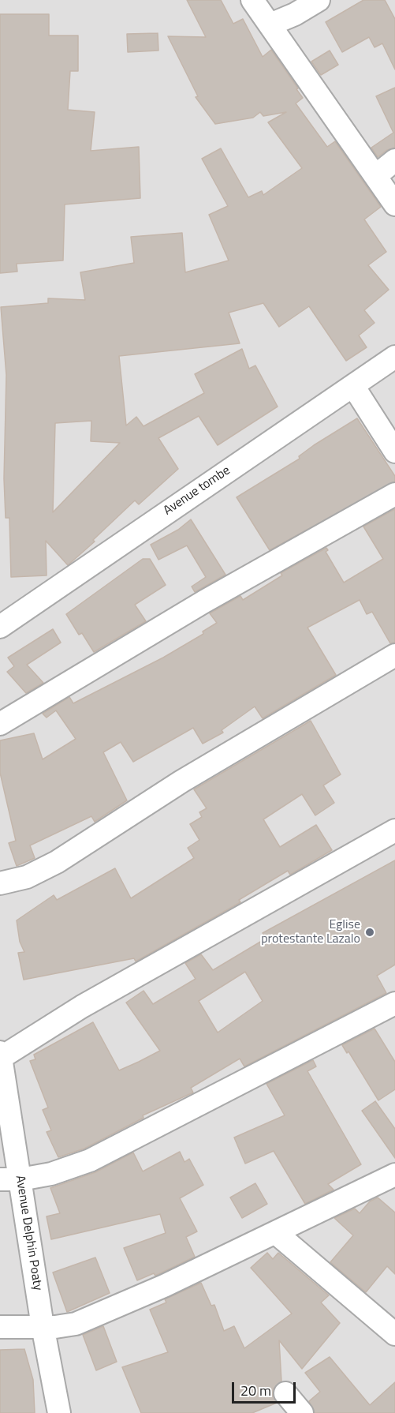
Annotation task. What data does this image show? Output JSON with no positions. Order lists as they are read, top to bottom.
{
  "streets": {
    "street": ["Avenue tombe", "Avenue Delphin Poaty"]
  },
  "places": ["Eglise protestante Lazalo"],
  "scale_bar": "20 m"
}
